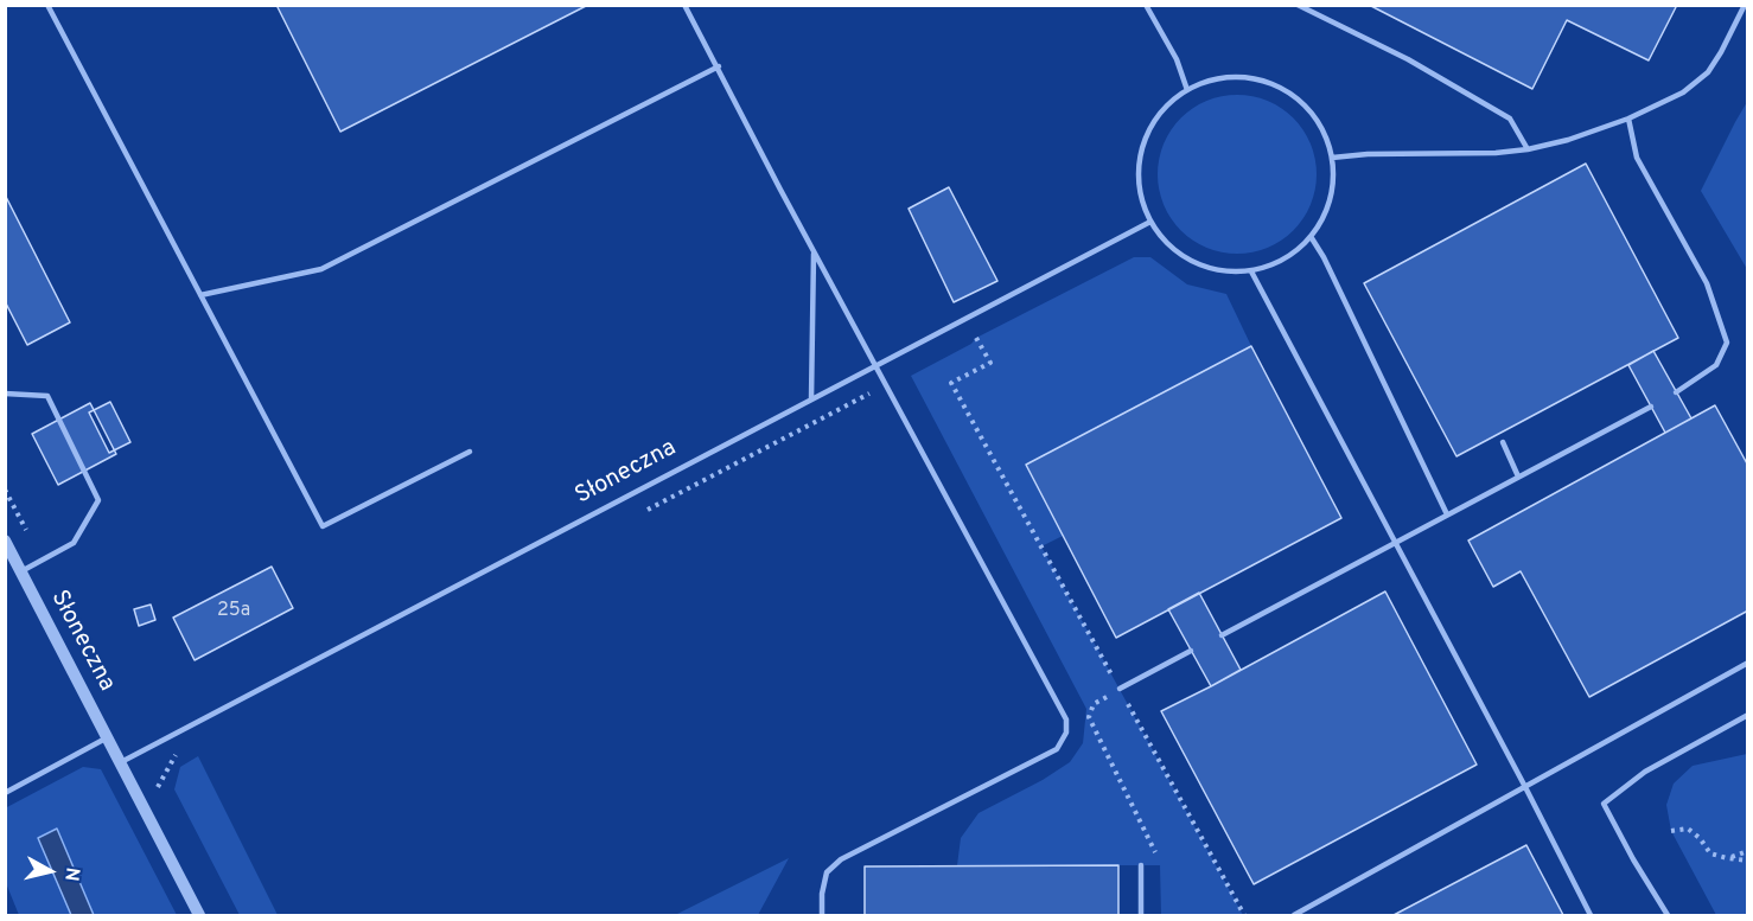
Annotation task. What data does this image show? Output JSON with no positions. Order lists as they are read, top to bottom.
{
  "streets": {
    "street": ["Słoneczna"]
  },
  "house_numbers": ["25a"],
  "north": "right"
}
